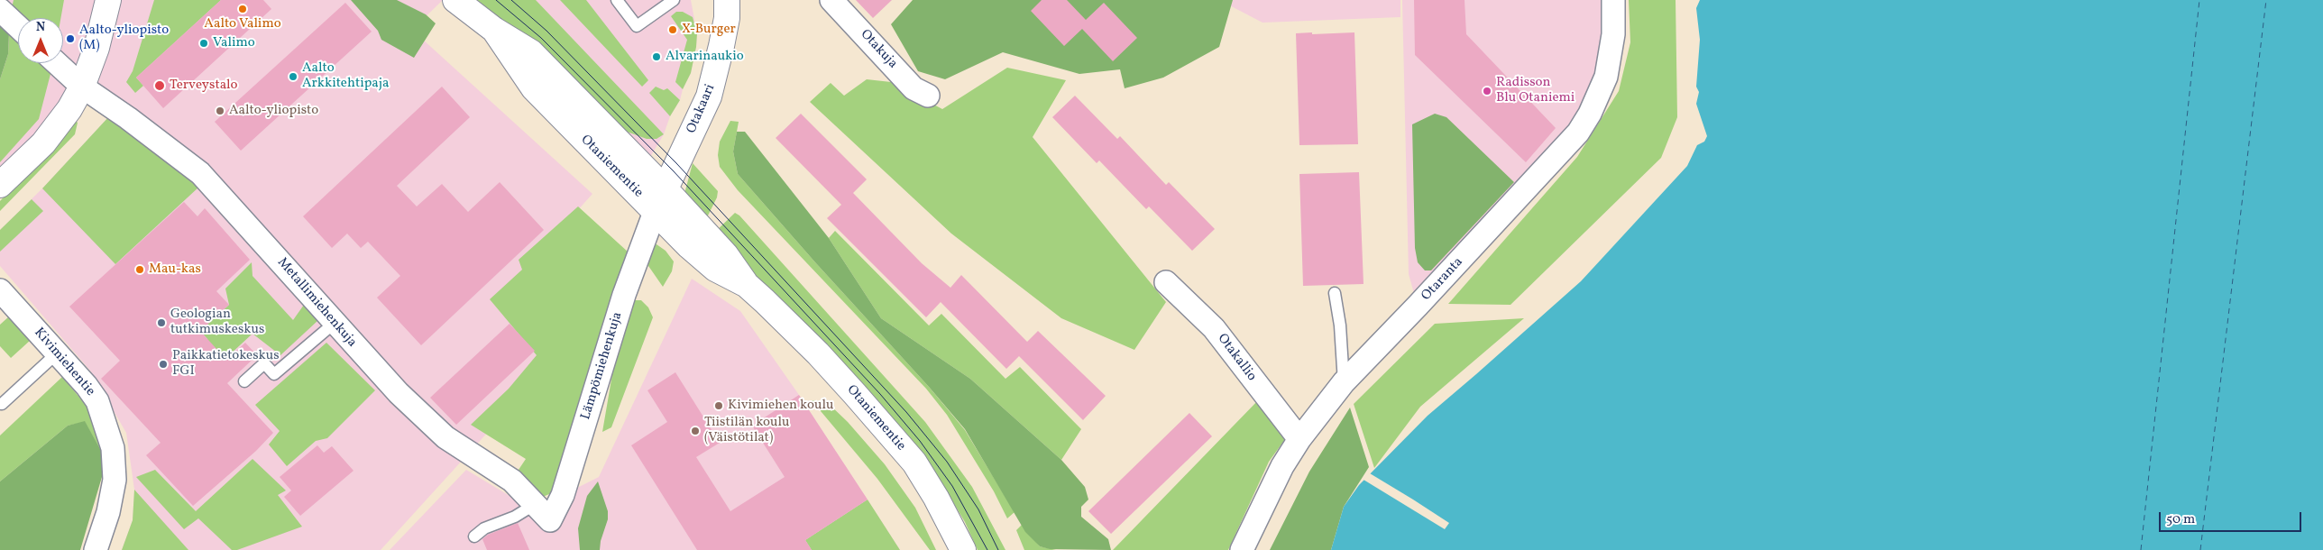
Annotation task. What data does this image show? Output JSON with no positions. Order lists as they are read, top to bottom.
{
  "streets": {
    "street": [
      "Otakuja",
      "Otakaari",
      "Otaniementie",
      "Otaranta",
      "Metallimiehenkuja",
      "Otakallio",
      "Kivimiehentie",
      "Lämpömiehenkuja"
    ]
  },
  "crossings": [
    ["Otakaari", "Otaniementie"],
    ["Otakaari", "Lämpömiehenkuja"],
    ["Otaniementie", "Lämpömiehenkuja"],
    ["Otaranta", "Otakallio"],
    ["Metallimiehenkuja", "Lämpömiehenkuja"]
  ],
  "places": [
    "Aalto Valimo",
    "X-Burger",
    "Aalto-yliopisto (M)",
    "Valimo",
    "Alvarinaukio",
    "Aalto Arkkitehtipaja",
    "Terveystalo",
    "Radisson Blu Otaniemi",
    "Aalto-yliopisto",
    "Mau-kas",
    "Geologian tutkimuskeskus",
    "Paikkatietokeskus FGI",
    "Kivimiehen koulu",
    "Tiistilän koulu (Väistötilat)"
  ],
  "scale_bar": "50 m",
  "north": "top"
}
